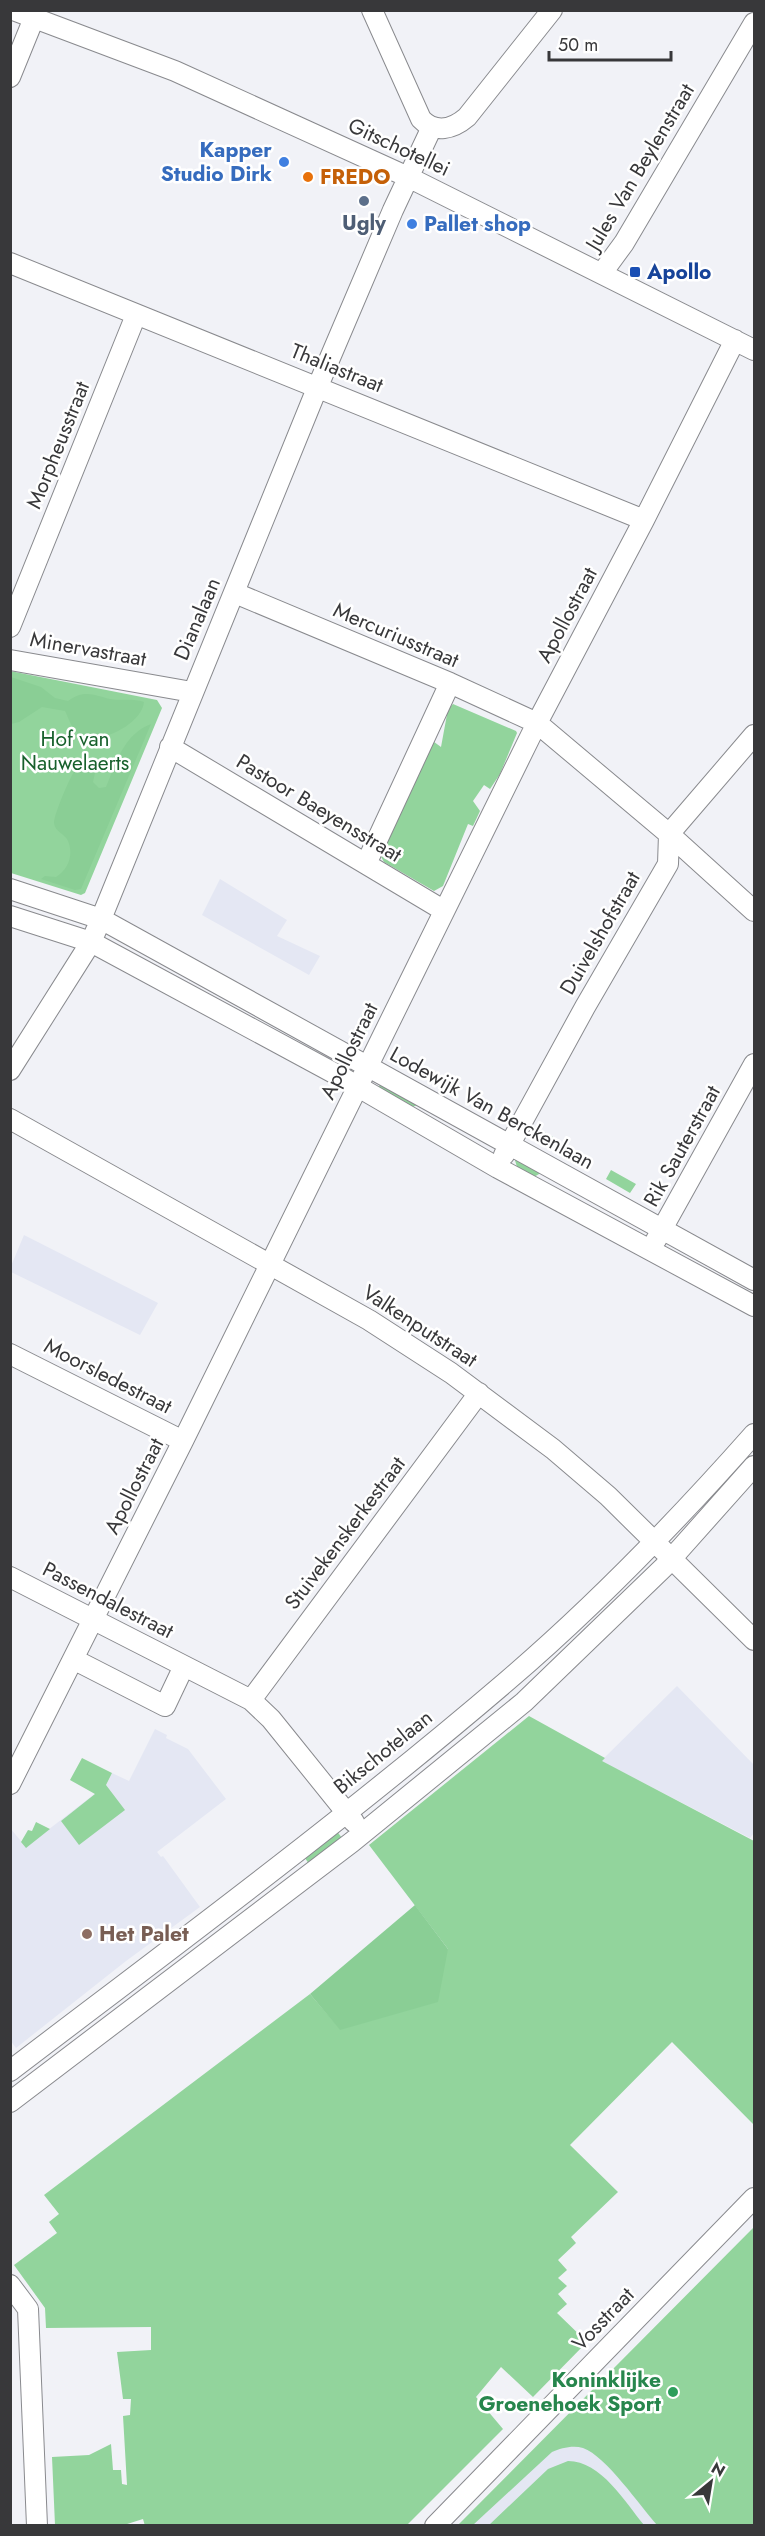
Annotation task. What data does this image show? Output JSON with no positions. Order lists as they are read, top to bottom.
{
  "streets": {
    "street": [
      "Gitschotellei",
      "Jules Van Beylenstraat",
      "Thaliastraat",
      "Morpheusstraat",
      "Apollostraat",
      "Dianalaan",
      "Mercuriusstraat",
      "Minervastraat",
      "Pastoor Baeyensstraat",
      "Duivelshofstraat",
      "Lodewijk Van Berckenlaan",
      "Rik Sauterstraat",
      "Valkenputstraat",
      "Moorsledestraat",
      "Stuivekenskerkestraat",
      "Passendalestraat",
      "Bikschotelaan",
      "Vosstraat"
    ]
  },
  "crossings": [
    ["Gitschotellei", "Jules Van Beylenstraat"],
    ["Gitschotellei", "Apollostraat"],
    ["Gitschotellei", "Dianalaan"],
    ["Thaliastraat", "Morpheusstraat"],
    ["Thaliastraat", "Apollostraat"],
    ["Thaliastraat", "Dianalaan"],
    ["Apollostraat", "Mercuriusstraat"],
    ["Apollostraat", "Pastoor Baeyensstraat"],
    ["Apollostraat", "Lodewijk Van Berckenlaan"],
    ["Apollostraat", "Valkenputstraat"],
    ["Apollostraat", "Moorsledestraat"],
    ["Apollostraat", "Passendalestraat"],
    ["Dianalaan", "Mercuriusstraat"],
    ["Dianalaan", "Minervastraat"],
    ["Dianalaan", "Pastoor Baeyensstraat"],
    ["Dianalaan", "Lodewijk Van Berckenlaan"],
    ["Mercuriusstraat", "Duivelshofstraat"],
    ["Duivelshofstraat", "Lodewijk Van Berckenlaan"],
    ["Lodewijk Van Berckenlaan", "Rik Sauterstraat"],
    ["Valkenputstraat", "Stuivekenskerkestraat"],
    ["Valkenputstraat", "Bikschotelaan"],
    ["Stuivekenskerkestraat", "Passendalestraat"],
    ["Passendalestraat", "Bikschotelaan"]
  ],
  "parks": ["Hof van Nauwelaerts"],
  "places": {
    "other": [
      "Kapper Studio Dirk",
      "FREDO",
      "Ugly",
      "Pallet shop",
      "Het Palet",
      "Koninklijke Groenehoek Sport"
    ],
    "transit": ["Apollo"]
  },
  "scale_bar": "50 m",
  "north": "top right"
}
